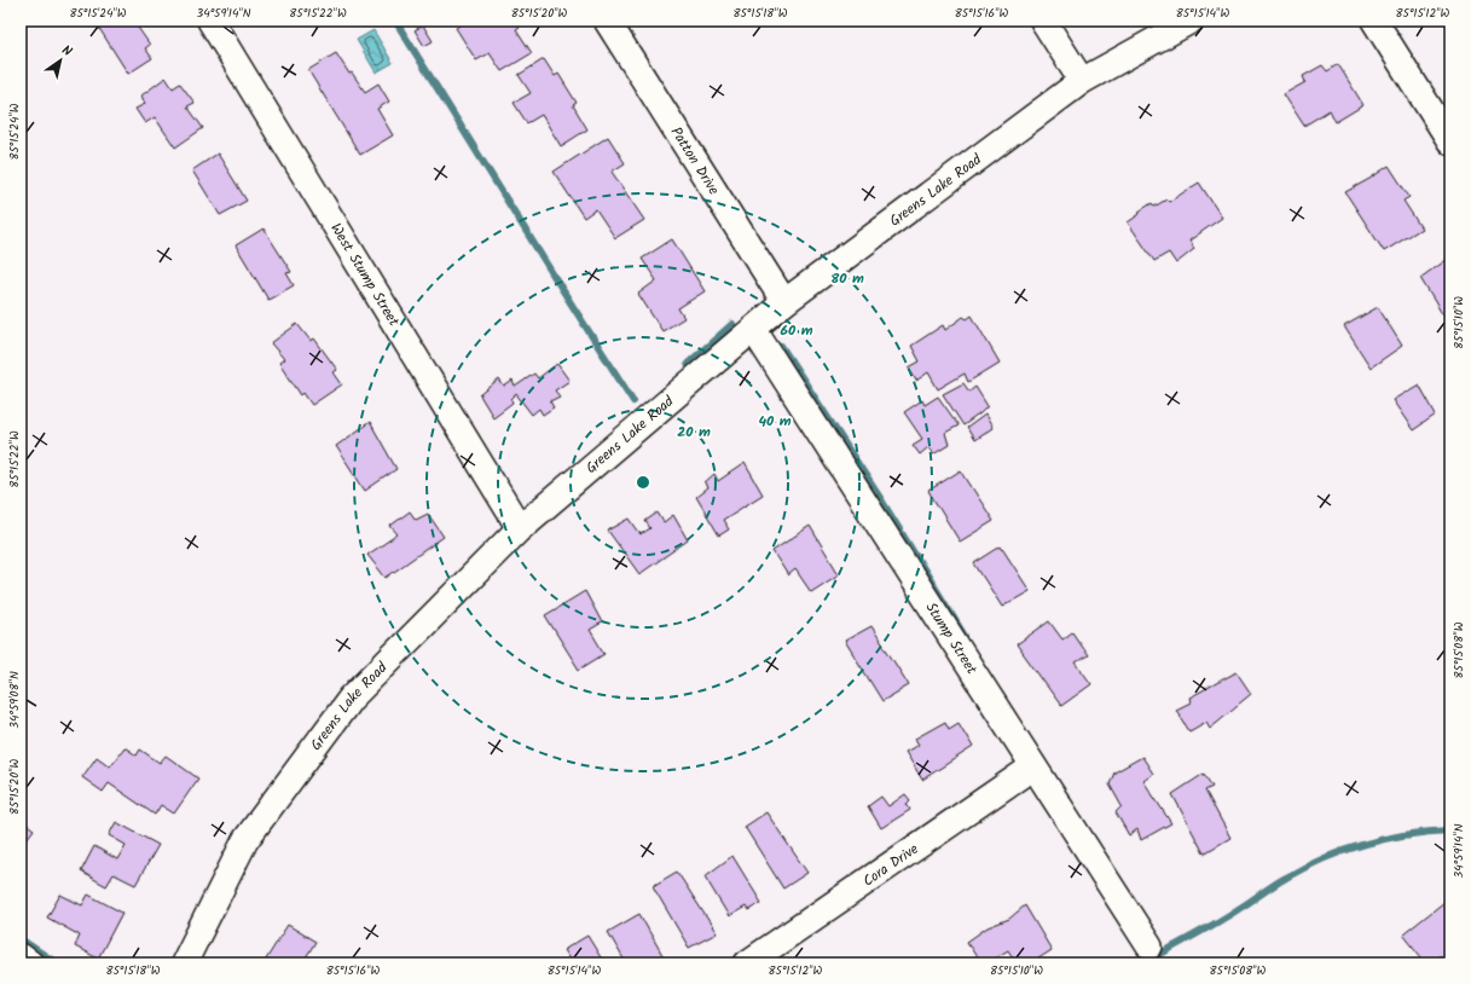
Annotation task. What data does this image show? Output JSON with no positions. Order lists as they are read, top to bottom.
{
  "streets": {
    "street": [
      "Patton Drive",
      "Greens Lake Road",
      "West Stump Street",
      "Stump Street",
      "Cora Drive"
    ]
  },
  "crossings": [
    ["Patton Drive", "Greens Lake Road"],
    ["Greens Lake Road", "West Stump Street"],
    ["Greens Lake Road", "Stump Street"],
    ["Stump Street", "Cora Drive"]
  ],
  "north": "top right",
  "coordinates": [
    "85°15'24\"W",
    "34°59'14\"N",
    "85°15'22\"W",
    "85°15'20\"W",
    "85°15'18\"W",
    "85°15'16\"W",
    "85°15'14\"W",
    "85°15'12\"W",
    "85°15'10\"W",
    "85°15'08\"W",
    "34°59'08\"N"
  ],
  "rings": [
    "80 m",
    "60 m",
    "40 m",
    "20 m"
  ]
}
